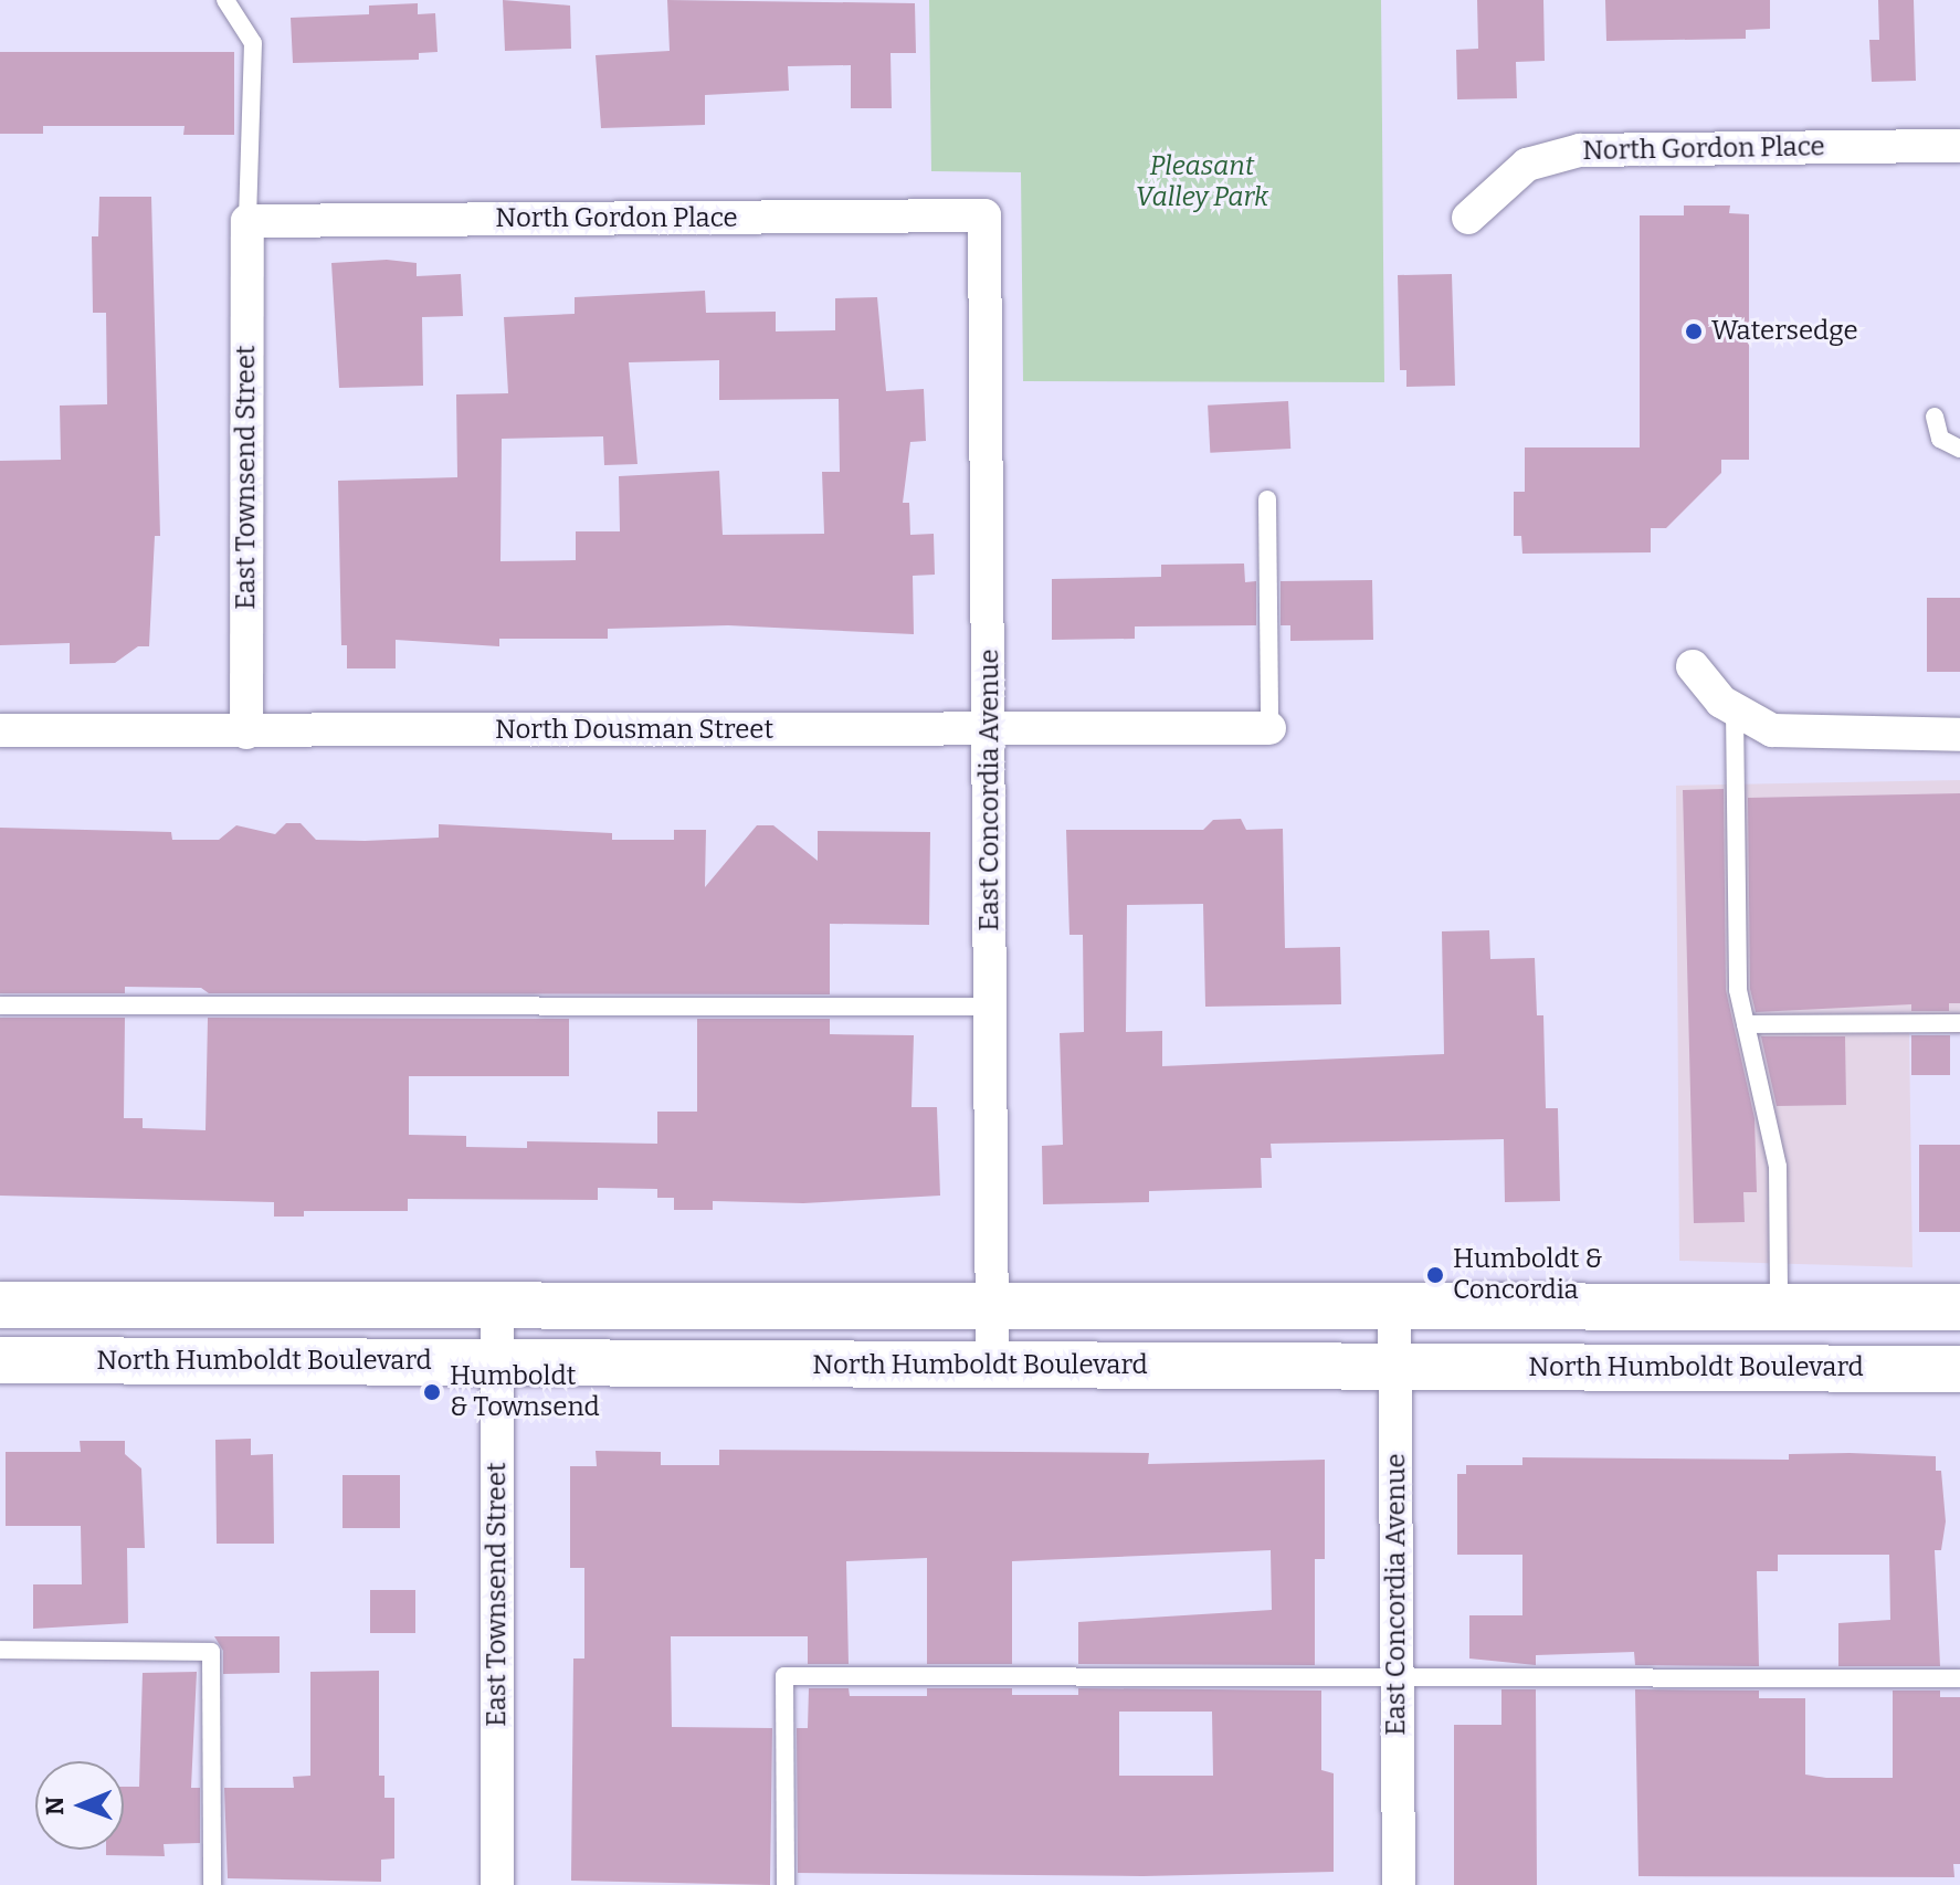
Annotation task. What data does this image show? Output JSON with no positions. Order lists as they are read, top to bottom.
{
  "streets": {
    "main road": ["North Humboldt Boulevard"],
    "street": [
      "North Gordon Place",
      "East Townsend Street",
      "North Dousman Street",
      "East Concordia Avenue"
    ]
  },
  "crossings": [
    ["North Gordon Place", "East Townsend Street"],
    ["North Gordon Place", "East Concordia Avenue"],
    ["East Townsend Street", "North Dousman Street"],
    ["East Townsend Street", "North Humboldt Boulevard"],
    ["North Dousman Street", "East Concordia Avenue"],
    ["East Concordia Avenue", "North Humboldt Boulevard"]
  ],
  "parks": ["Pleasant Valley Park"],
  "places": ["Watersedge", "Humboldt & Concordia", "Humboldt & Townsend"],
  "north": "left"
}
